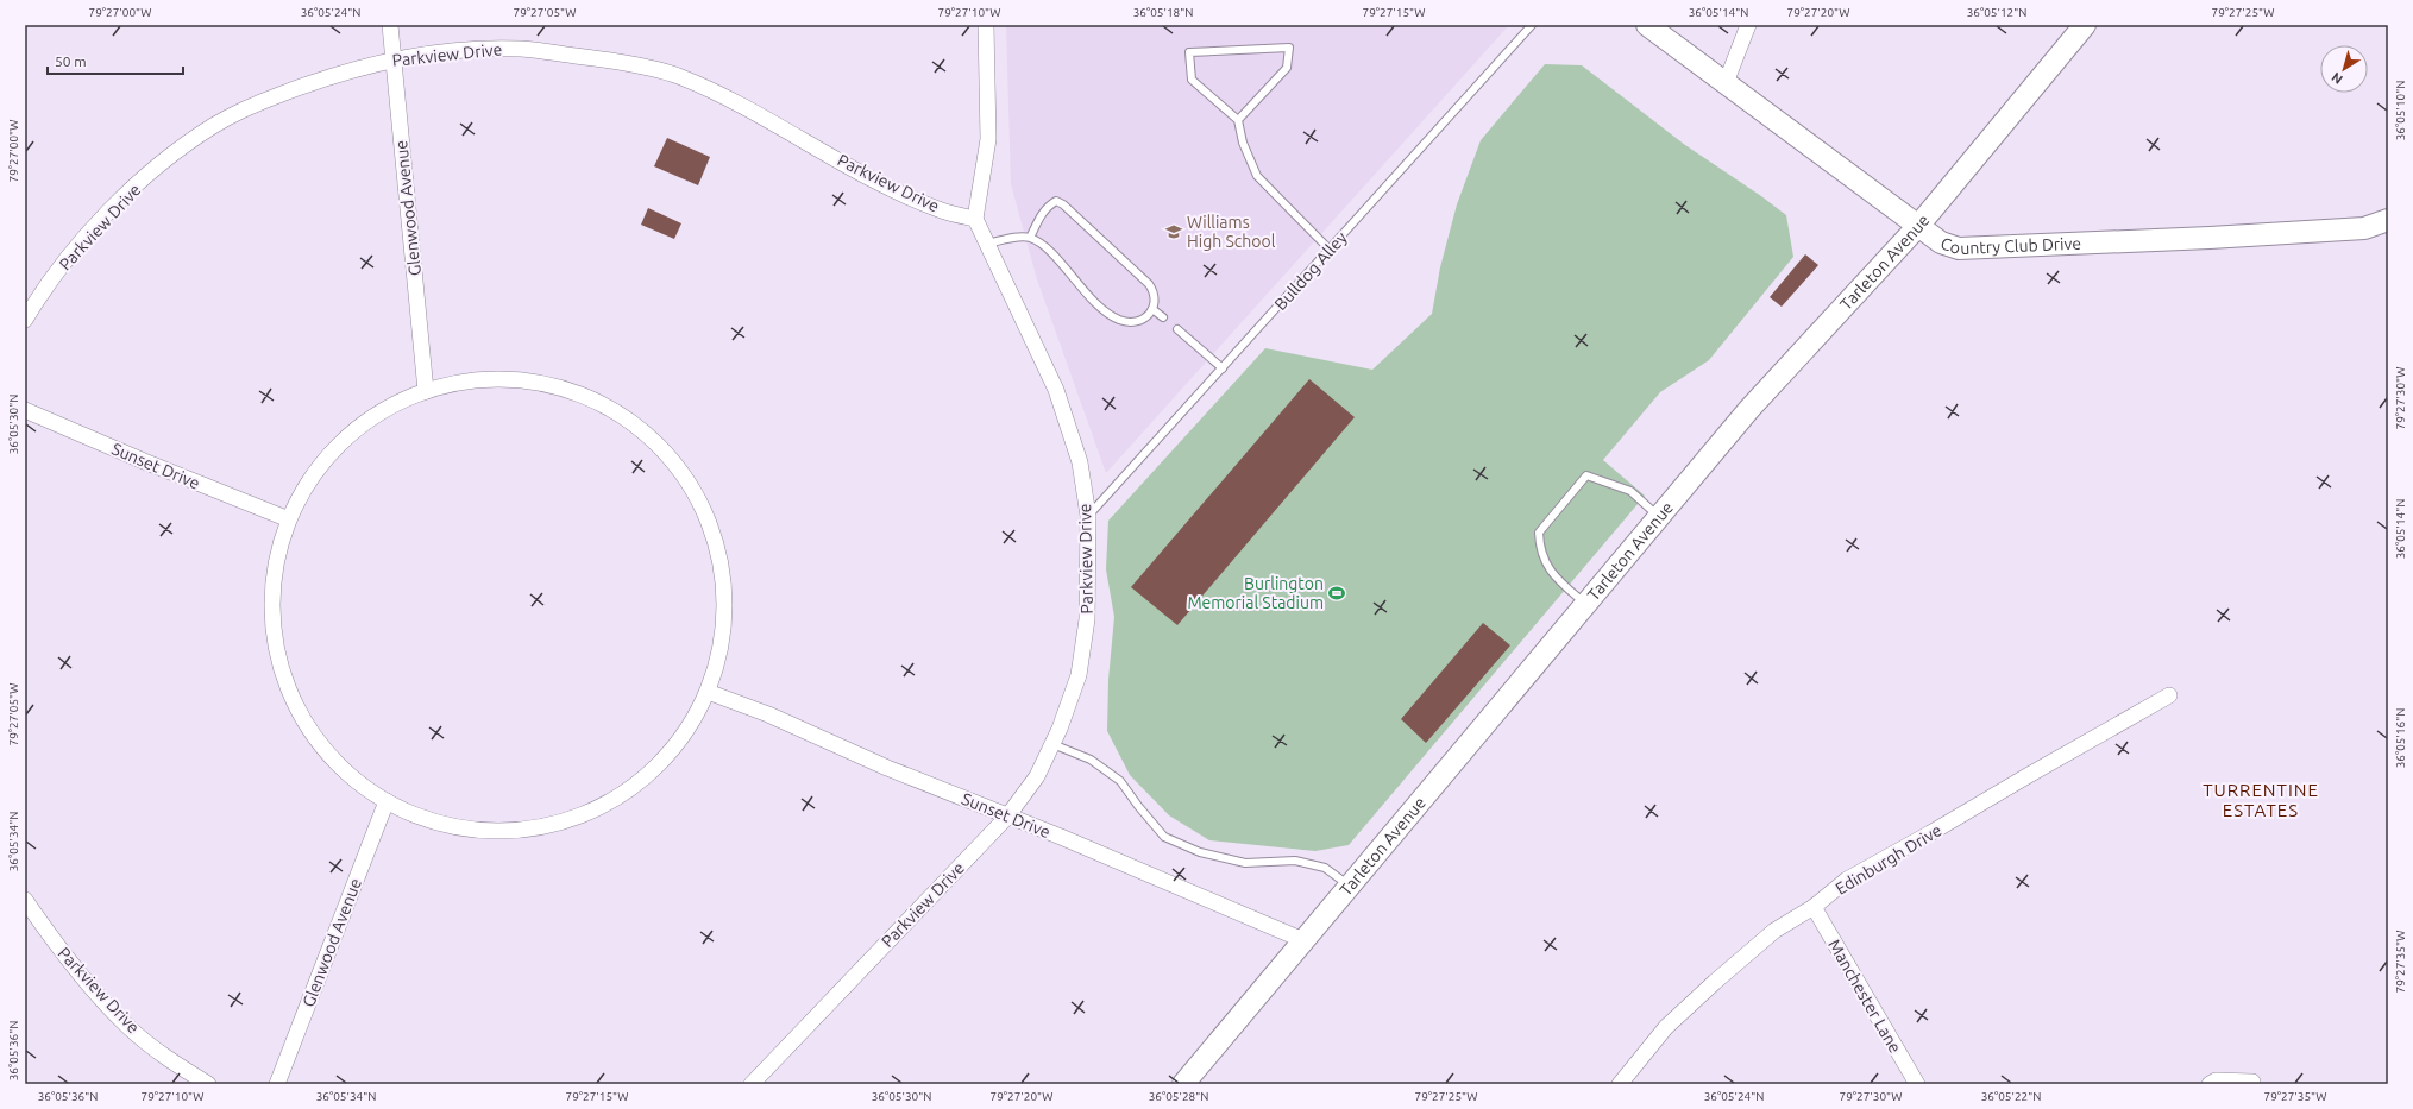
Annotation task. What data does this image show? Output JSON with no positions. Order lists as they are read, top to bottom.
{
  "streets": {
    "street": [
      "Parkview Drive",
      "Glenwood Avenue",
      "Country Club Drive",
      "Tarleton Avenue",
      "Sunset Drive",
      "Edinburgh Drive",
      "Manchester Lane"
    ],
    "lane": ["Bulldog Alley"]
  },
  "crossings": [
    ["Parkview Drive", "Glenwood Avenue"],
    ["Parkview Drive", "Bulldog Alley"],
    ["Parkview Drive", "Sunset Drive"],
    ["Country Club Drive", "Tarleton Avenue"],
    ["Tarleton Avenue", "Sunset Drive"],
    ["Edinburgh Drive", "Manchester Lane"]
  ],
  "districts": ["TURRENTINE ESTATES"],
  "places": {
    "school or university": ["Williams High School"],
    "sports": ["Burlington Memorial Stadium"]
  },
  "scale_bar": "50 m",
  "north": "bottom left",
  "coordinates": [
    "79°27'00\"W",
    "36°05'24\"N",
    "79°27'05\"W",
    "79°27'10\"W",
    "36°05'18\"N",
    "79°27'15\"W",
    "36°05'14\"N",
    "79°27'20\"W",
    "36°05'12\"N",
    "79°27'25\"W",
    "36°05'10\"N",
    "79°27'30\"W",
    "36°05'30\"N",
    "36°05'16\"N",
    "36°05'34\"N",
    "79°27'35\"W",
    "36°05'36\"N",
    "36°05'28\"N",
    "36°05'22\"N"
  ]
}
